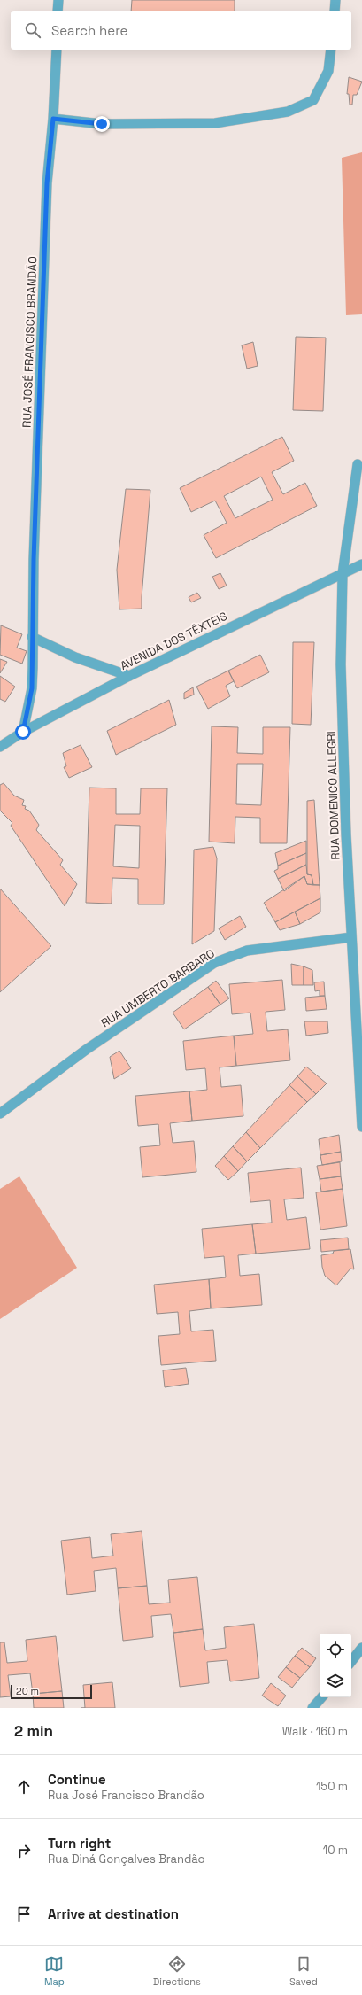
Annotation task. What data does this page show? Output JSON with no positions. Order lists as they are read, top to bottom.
{
  "streets": {
    "street": [
      "RUA JOSÉ FRANCISCO BRANDÃO",
      "AVENIDA DOS TÊXTEIS",
      "RUA DOMENICO ALLEGRI",
      "RUA UMBERTO BARBARO"
    ]
  },
  "crossings": [
    ["RUA JOSÉ FRANCISCO BRANDÃO", "AVENIDA DOS TÊXTEIS"],
    ["AVENIDA DOS TÊXTEIS", "RUA DOMENICO ALLEGRI"],
    ["RUA DOMENICO ALLEGRI", "RUA UMBERTO BARBARO"]
  ],
  "scale_bar": "20 m",
  "page": {
    "search": "Search here",
    "scale": "20 m",
    "heading": ["2 min", "Walk · 160 m"],
    "list": [
      ["Continue", "Rua José Francisco Brandão", "150 m"],
      ["Turn right", "Rua Diná Gonçalves Brandão", "10 m"],
      "Arrive at destination"
    ],
    "nav": ["Map", "Directions", "Saved"]
  }
}
